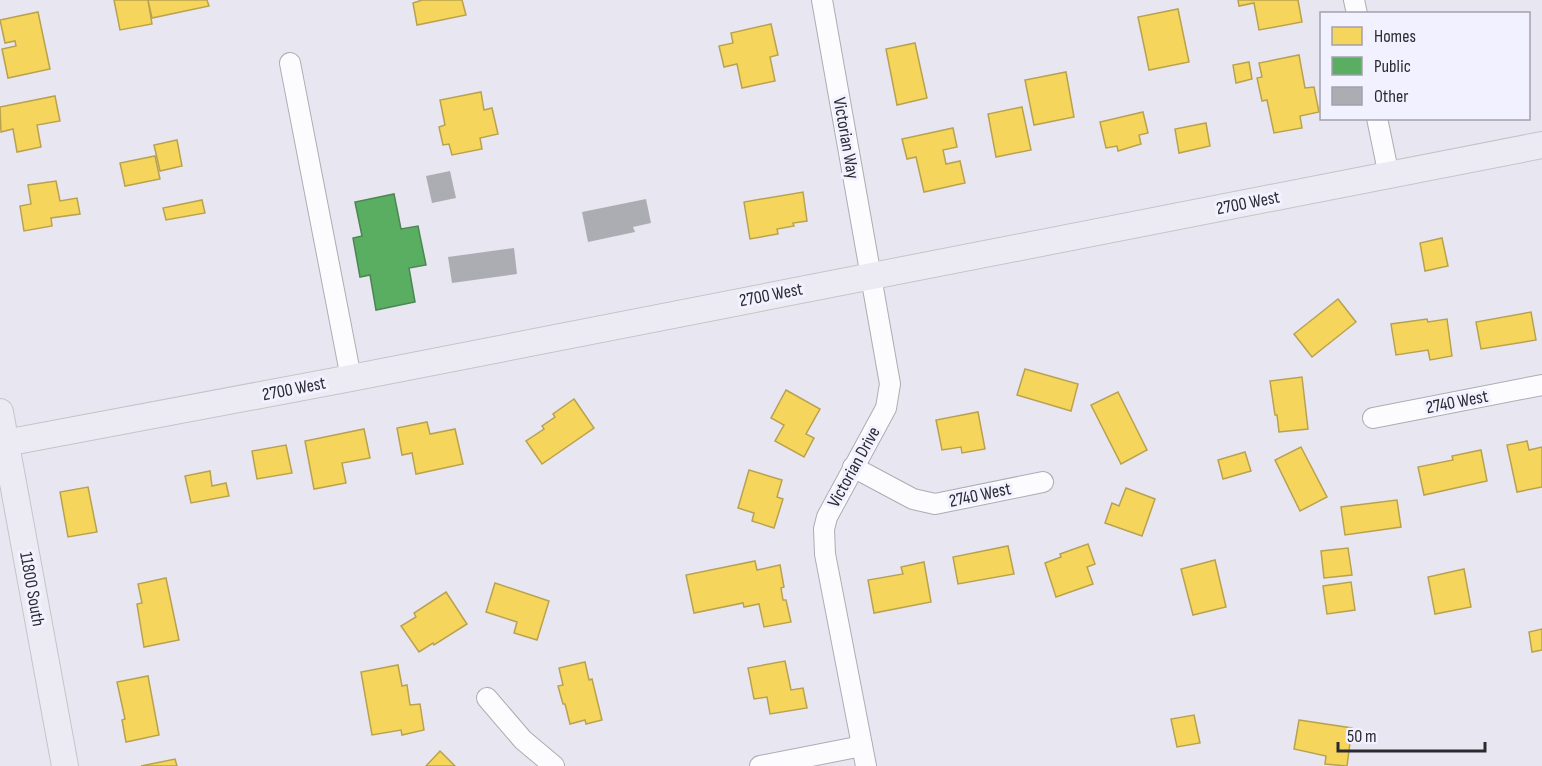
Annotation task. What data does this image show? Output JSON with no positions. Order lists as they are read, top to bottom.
{
  "streets": {
    "main road": ["2700 West", "11800 South"],
    "street": ["Victorian Way", "2740 West", "Victorian Drive"]
  },
  "crossings": [
    ["Victorian Way", "2700 West"],
    ["Victorian Way", "Victorian Drive"],
    ["2700 West", "Victorian Drive"],
    ["2700 West", "11800 South"],
    ["2740 West", "Victorian Drive"]
  ],
  "legend": ["Homes", "Public", "Other"],
  "scale_bar": "50 m"
}
